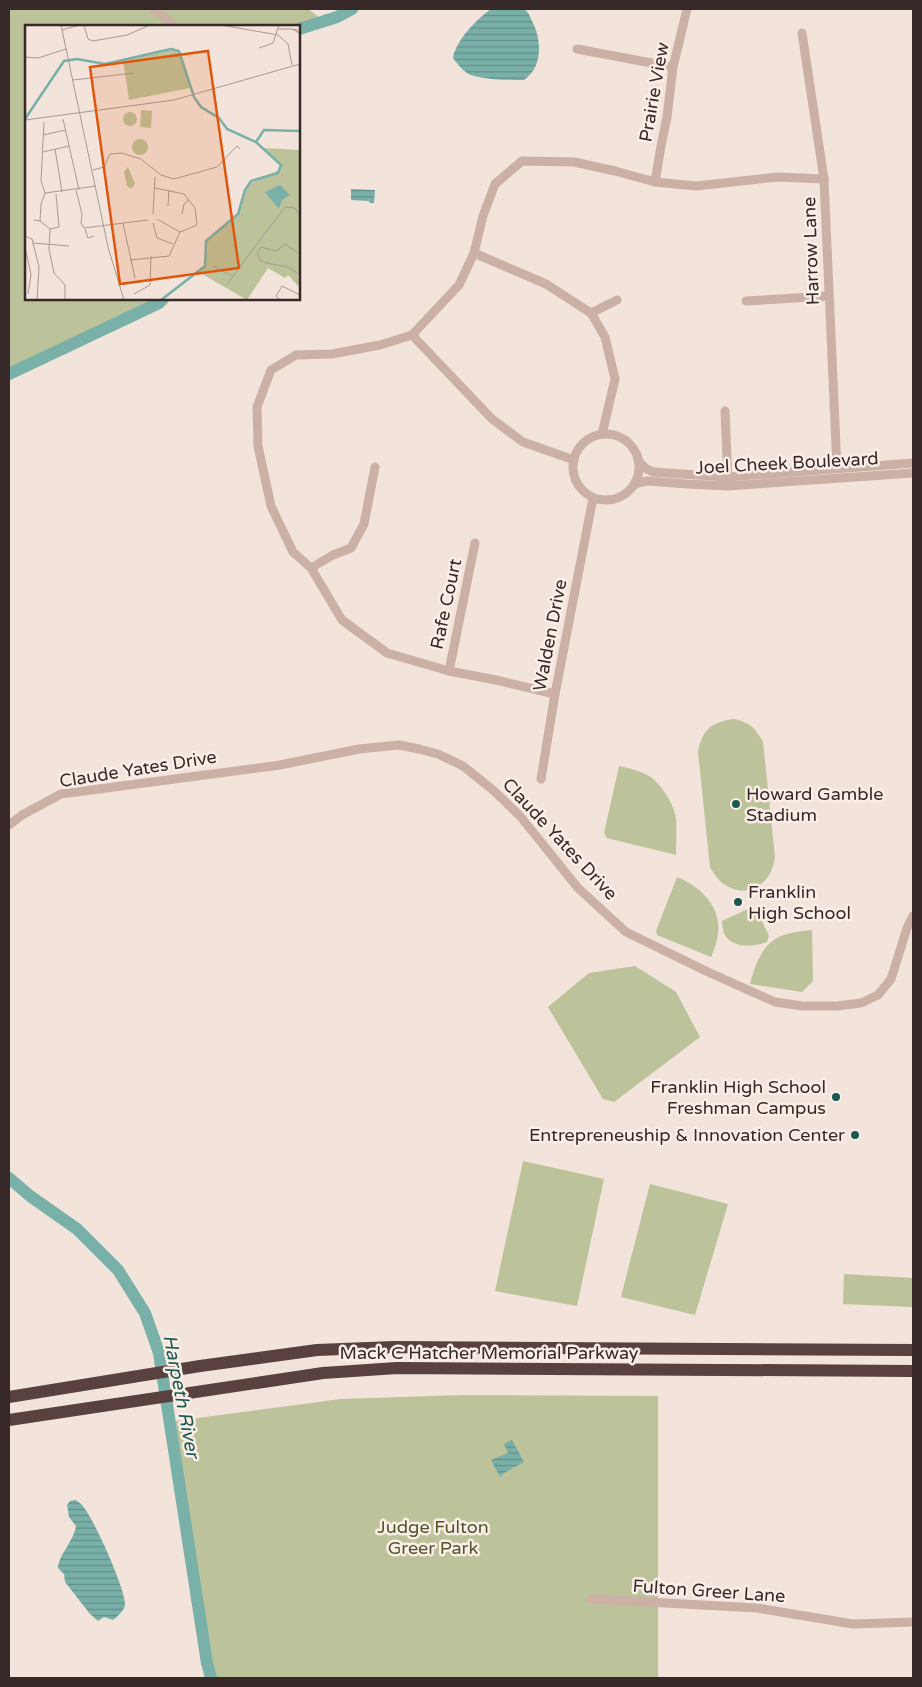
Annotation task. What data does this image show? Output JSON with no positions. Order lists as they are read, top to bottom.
{
  "streets": {
    "highway": ["Mack C Hatcher Memorial Parkway"],
    "street": [
      "Prairie View",
      "Harrow Lane",
      "Joel Cheek Boulevard",
      "Rafe Court",
      "Walden Drive",
      "Claude Yates Drive",
      "Fulton Greer Lane"
    ]
  },
  "crossings": [
    ["Harrow Lane", "Joel Cheek Boulevard"],
    ["Joel Cheek Boulevard", "Walden Drive"]
  ],
  "water": ["Harpeth River"],
  "parks": ["Judge Fulton Greer Park"],
  "places": [
    "Howard Gamble Stadium",
    "Franklin High School",
    "Franklin High School Freshman Campus",
    "Entrepreneuship & Innovation Center"
  ]
}
